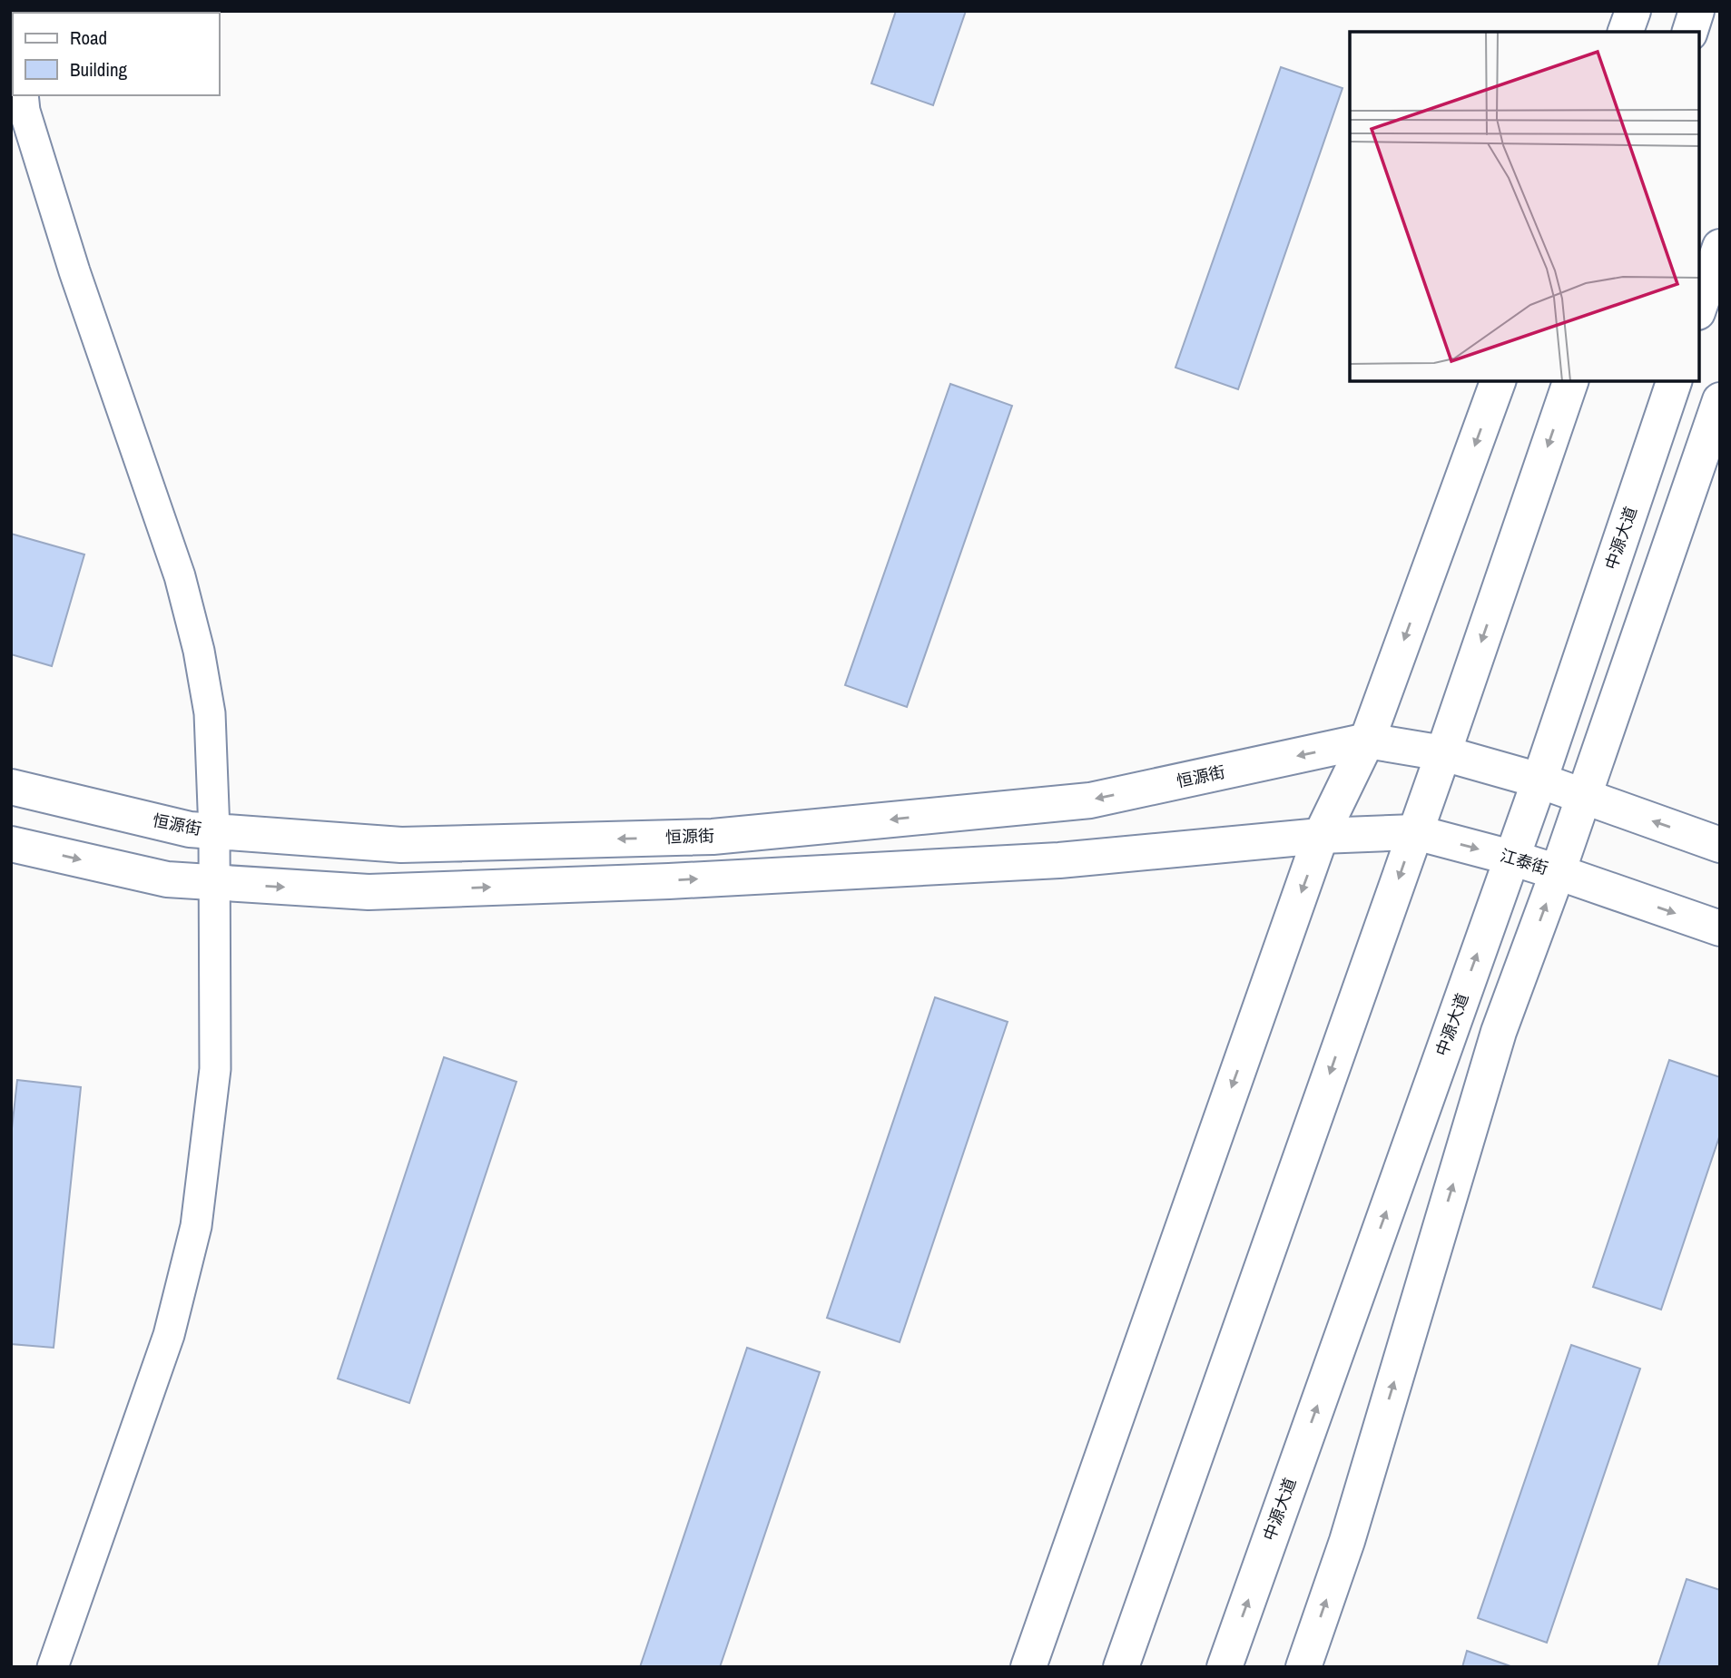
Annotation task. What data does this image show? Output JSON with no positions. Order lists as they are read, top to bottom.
{
  "streets": {
    "main road": ["中源大道", "恒源街", "江泰街"]
  },
  "crossings": [
    ["中源大道", "江泰街"]
  ],
  "legend": ["Road", "Building"]
}
